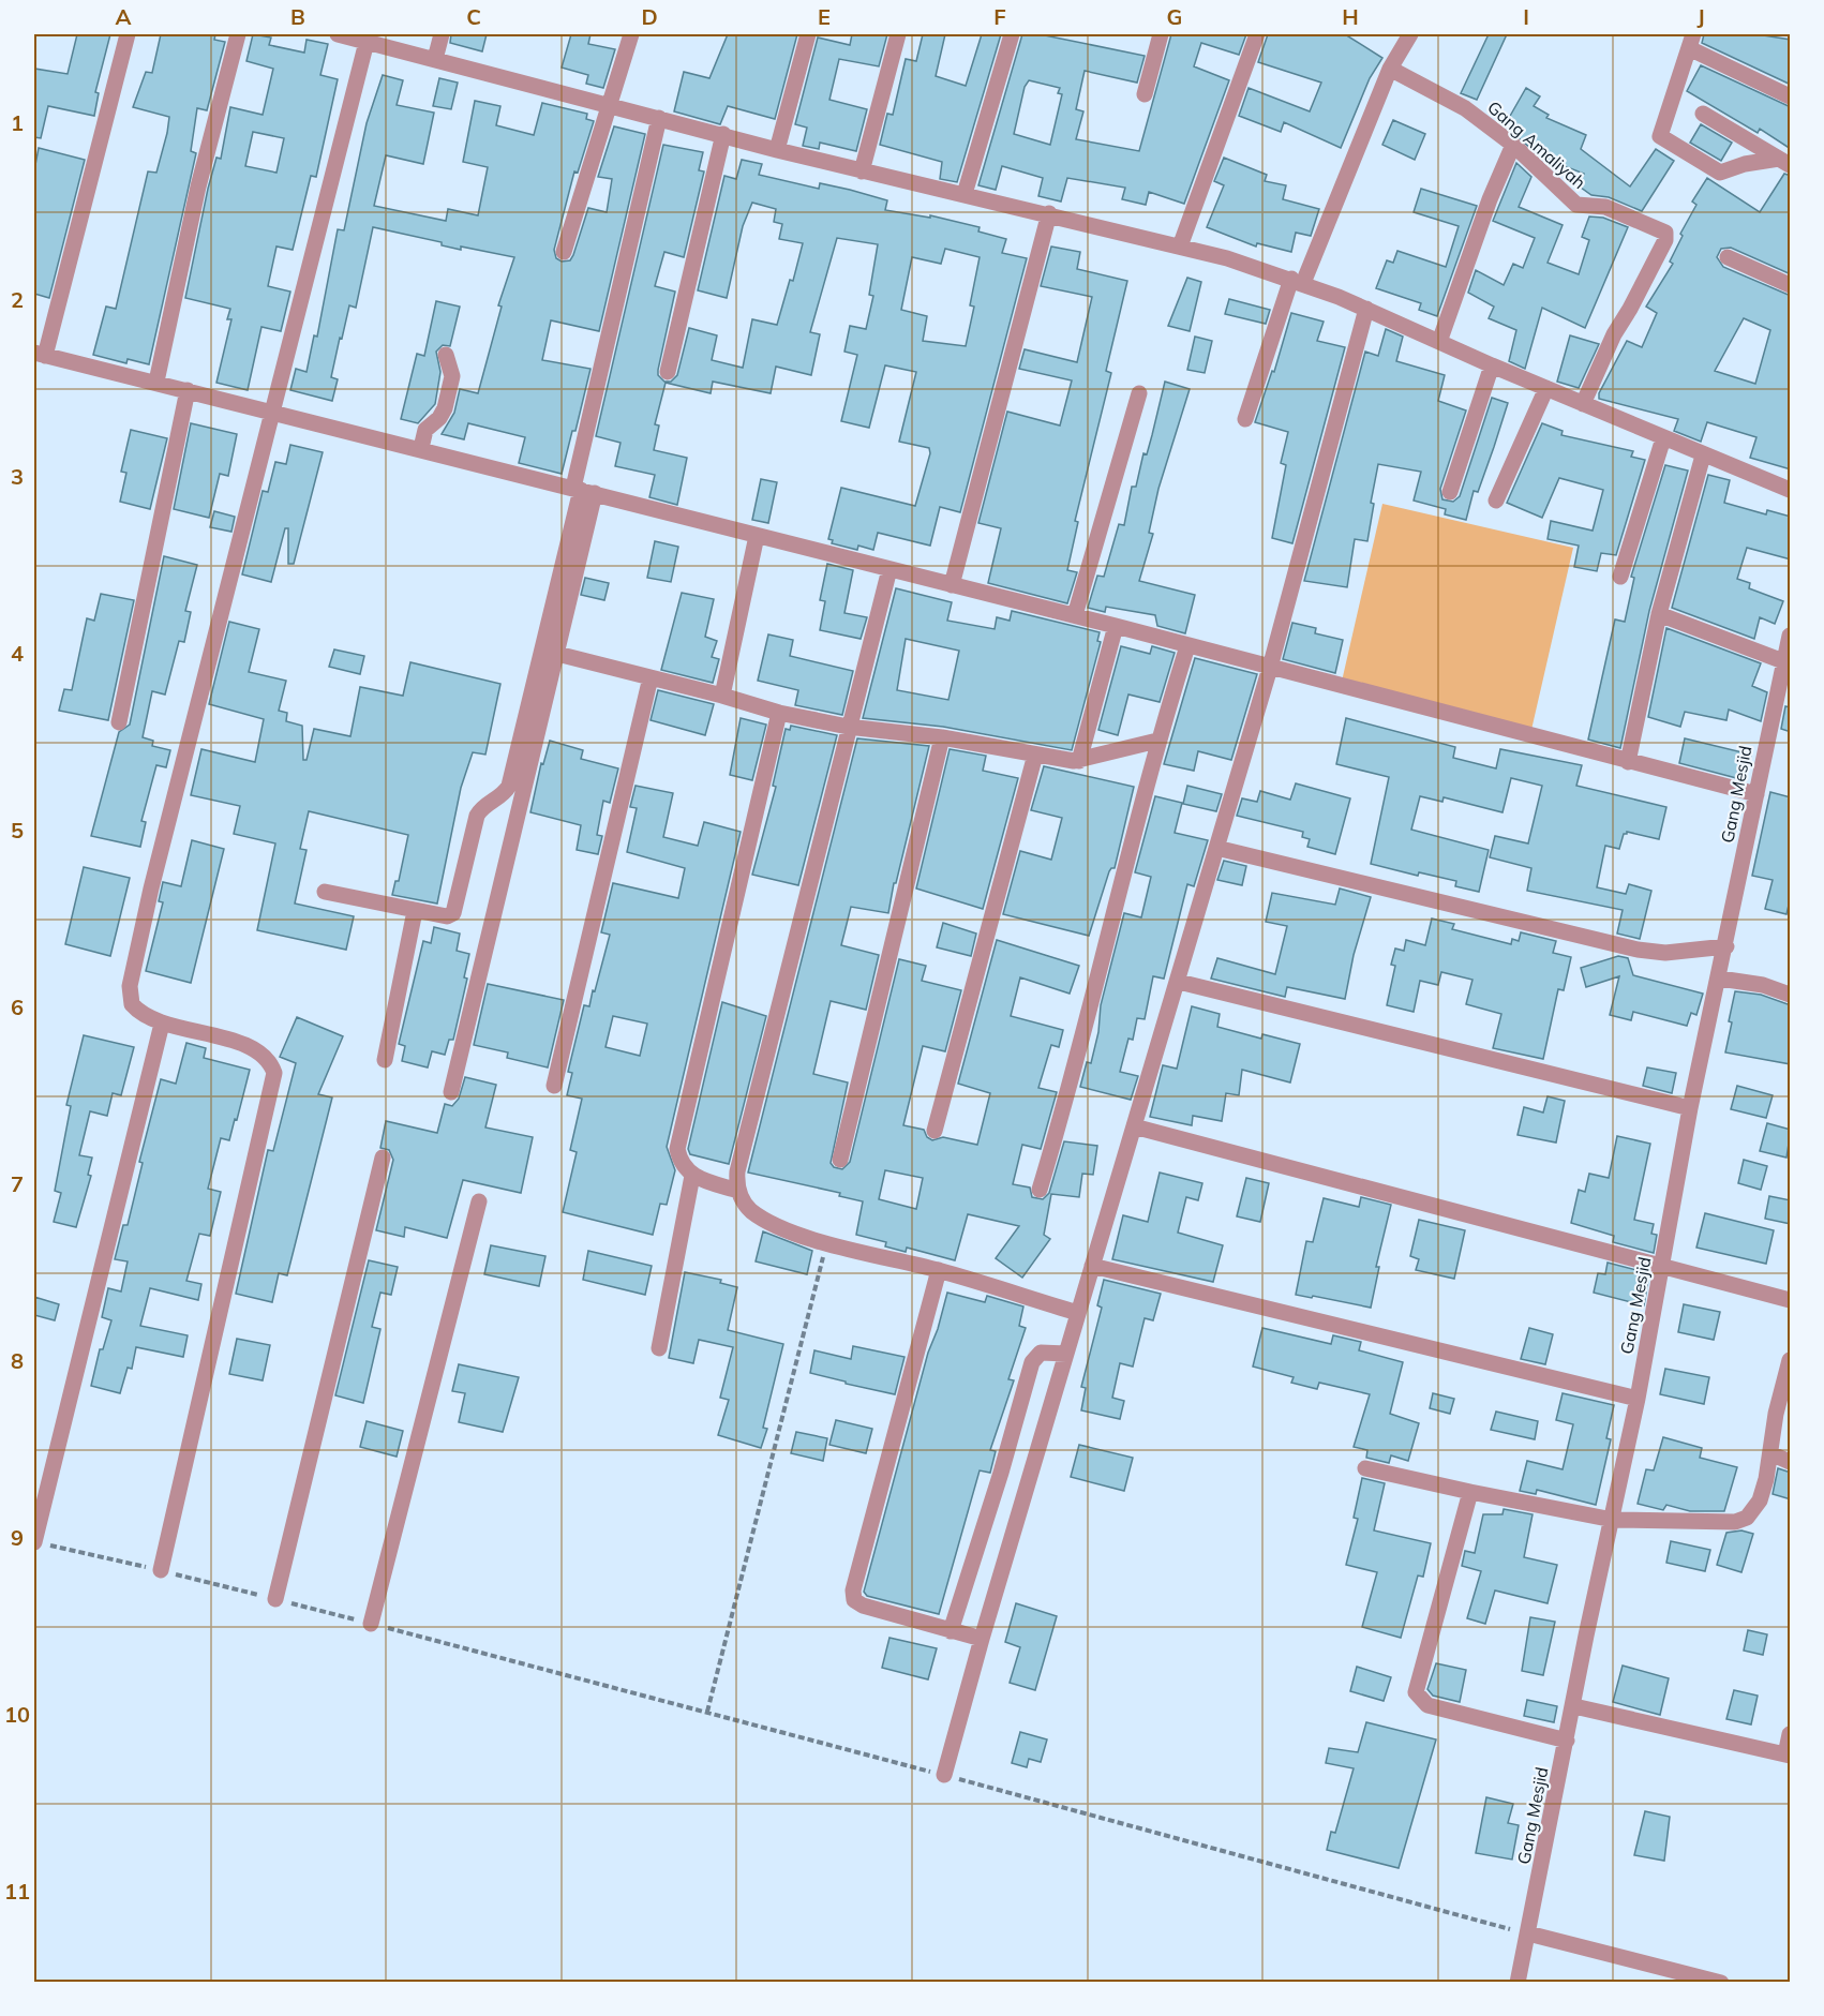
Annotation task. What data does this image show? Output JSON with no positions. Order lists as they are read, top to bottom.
{
  "streets": {
    "street": ["Gang Amaliyah", "Gang Mesjid"]
  },
  "grid": {
    "columns": [
      "A",
      "B",
      "C",
      "D",
      "E",
      "F",
      "G",
      "H",
      "I",
      "J"
    ],
    "rows": [
      "1",
      "2",
      "3",
      "4",
      "5",
      "6",
      "7",
      "8",
      "9",
      "10",
      "11"
    ]
  }
}
